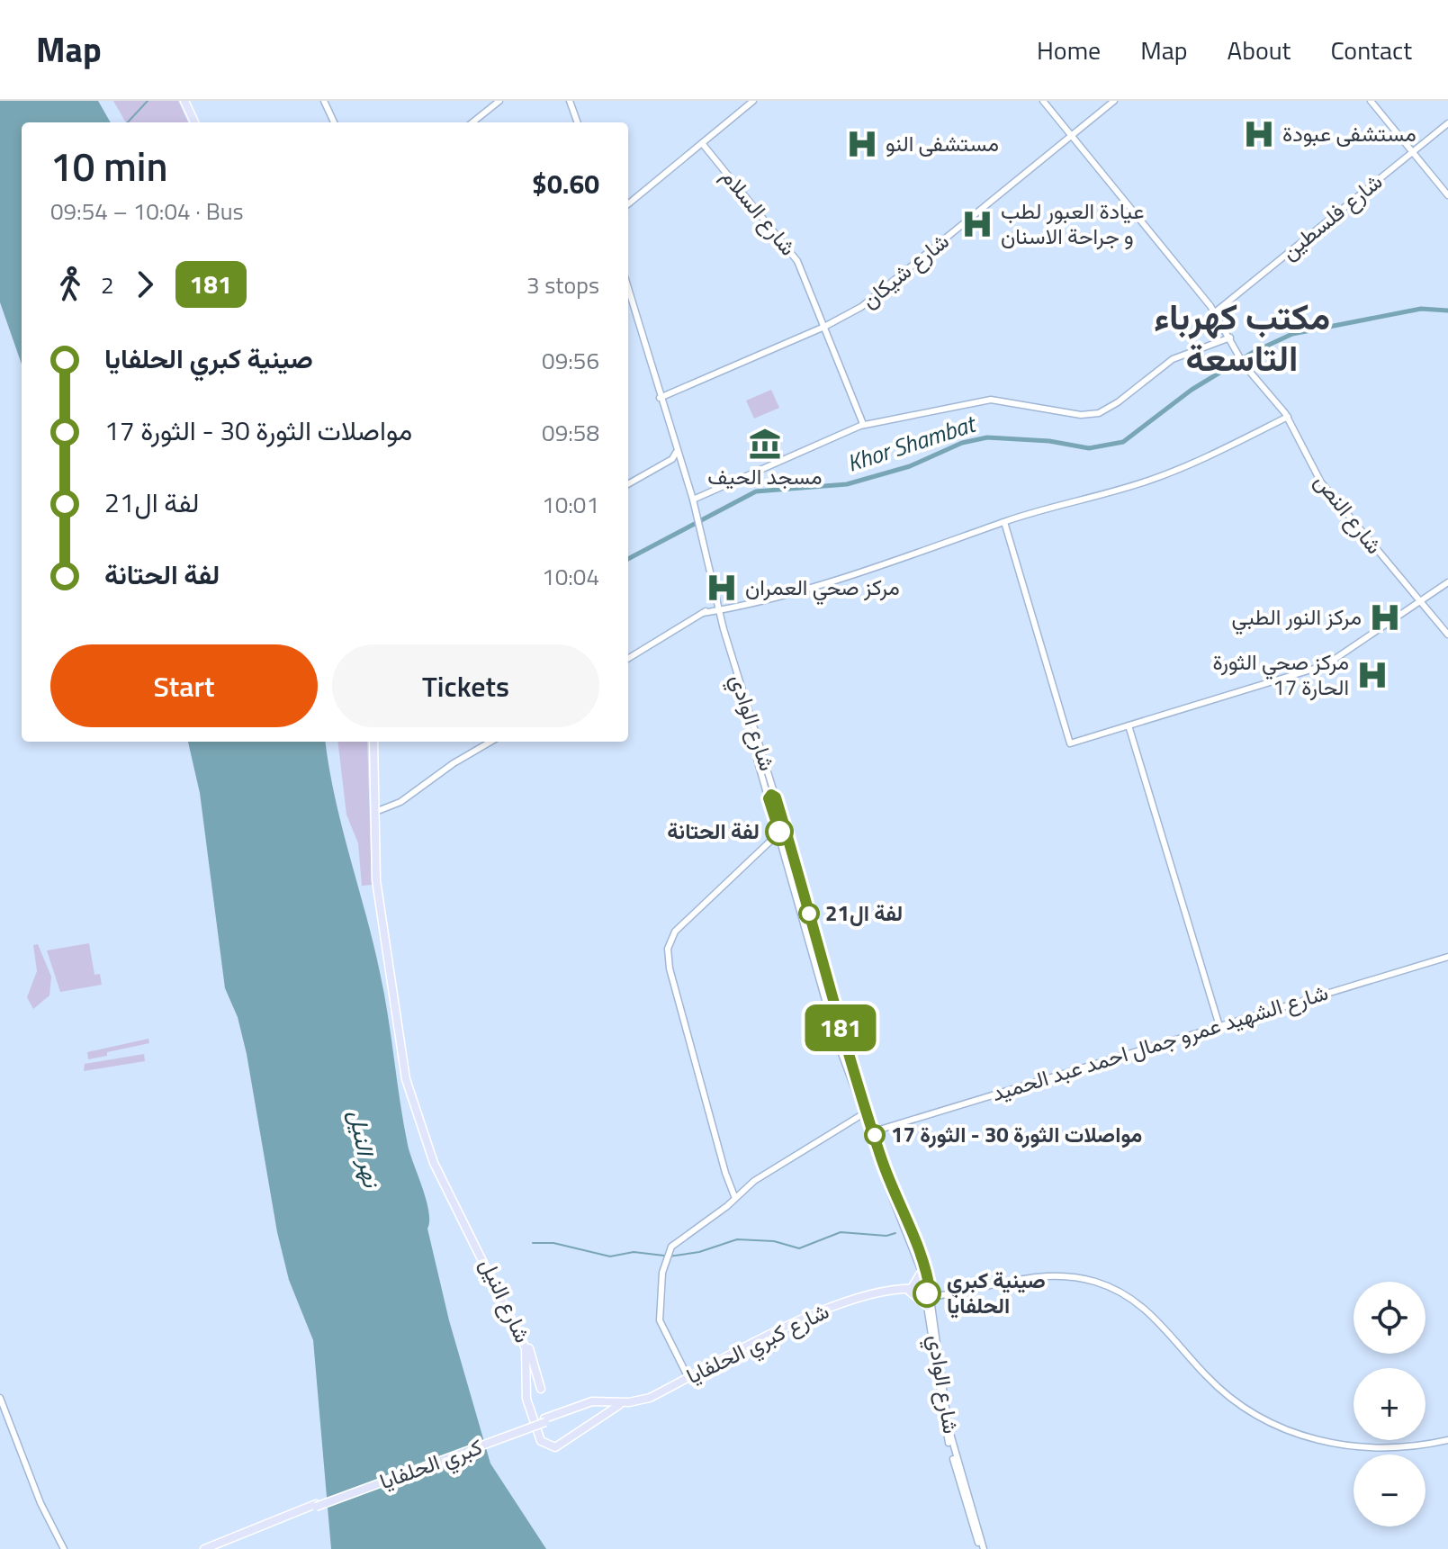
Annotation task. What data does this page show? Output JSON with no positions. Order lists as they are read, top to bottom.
{
  "streets": {
    "main road": ["شارع النيل", "شارع كبري الحلفايا", "كبري الحلفايا"],
    "street": [
      "شارع السلام",
      "شارع فلسطين",
      "شارع شيكان",
      "شارع النص",
      "شارع الوادي",
      "شارع الشهيد عمرو جمال احمد عبد الحميد"
    ]
  },
  "crossings": [
    ["شارع السلام", "شارع شيكان"],
    ["شارع شيكان", "شارع الوادي"],
    ["شارع الوادي", "شارع الشهيد عمرو جمال احمد عبد الحميد"],
    ["شارع الوادي", "شارع كبري الحلفايا"],
    ["شارع كبري الحلفايا", "كبري الحلفايا"]
  ],
  "districts": ["مكتب كهرباء التاسعة"],
  "water": ["Khor Shambat", "نهر النيل"],
  "places": {
    "hospital": [
      "مستشفى عبودة",
      "مستشفى النو",
      "عيادة العبور لطب و جراحة الاسنان",
      "مركز صحي العمران",
      "مركز النور الطبي",
      "مركز صحي الثورة الحارة 17"
    ],
    "museum": ["مسجد الحيف"],
    "other": [
      "لفة الحتانة",
      "لفة ال21",
      "مواصلات الثورة 30 - الثورة 17",
      "صينية كبري الحلفايا"
    ]
  },
  "lines": ["bus line 181"],
  "page": {
    "header": "Map",
    "nav": [
      "Home",
      "Map",
      "About",
      "Contact"
    ],
    "on_map": "181",
    "heading": ["10 min", "09:54 – 10:04 · Bus", "$0.60"],
    "legs": ["2", "181", "3 stops"],
    "list": [
      {
        "name": "صينية كبري الحلفايا",
        "value": "09:56"
      },
      {
        "name": "مواصلات الثورة 30 - الثورة 17",
        "value": "09:58"
      },
      {
        "name": "لفة ال21",
        "value": "10:01"
      },
      {
        "name": "لفة الحتانة",
        "value": "10:04"
      }
    ],
    "buttons": ["Start", "Tickets"],
    "map_buttons": ["+", "−"]
  }
}
